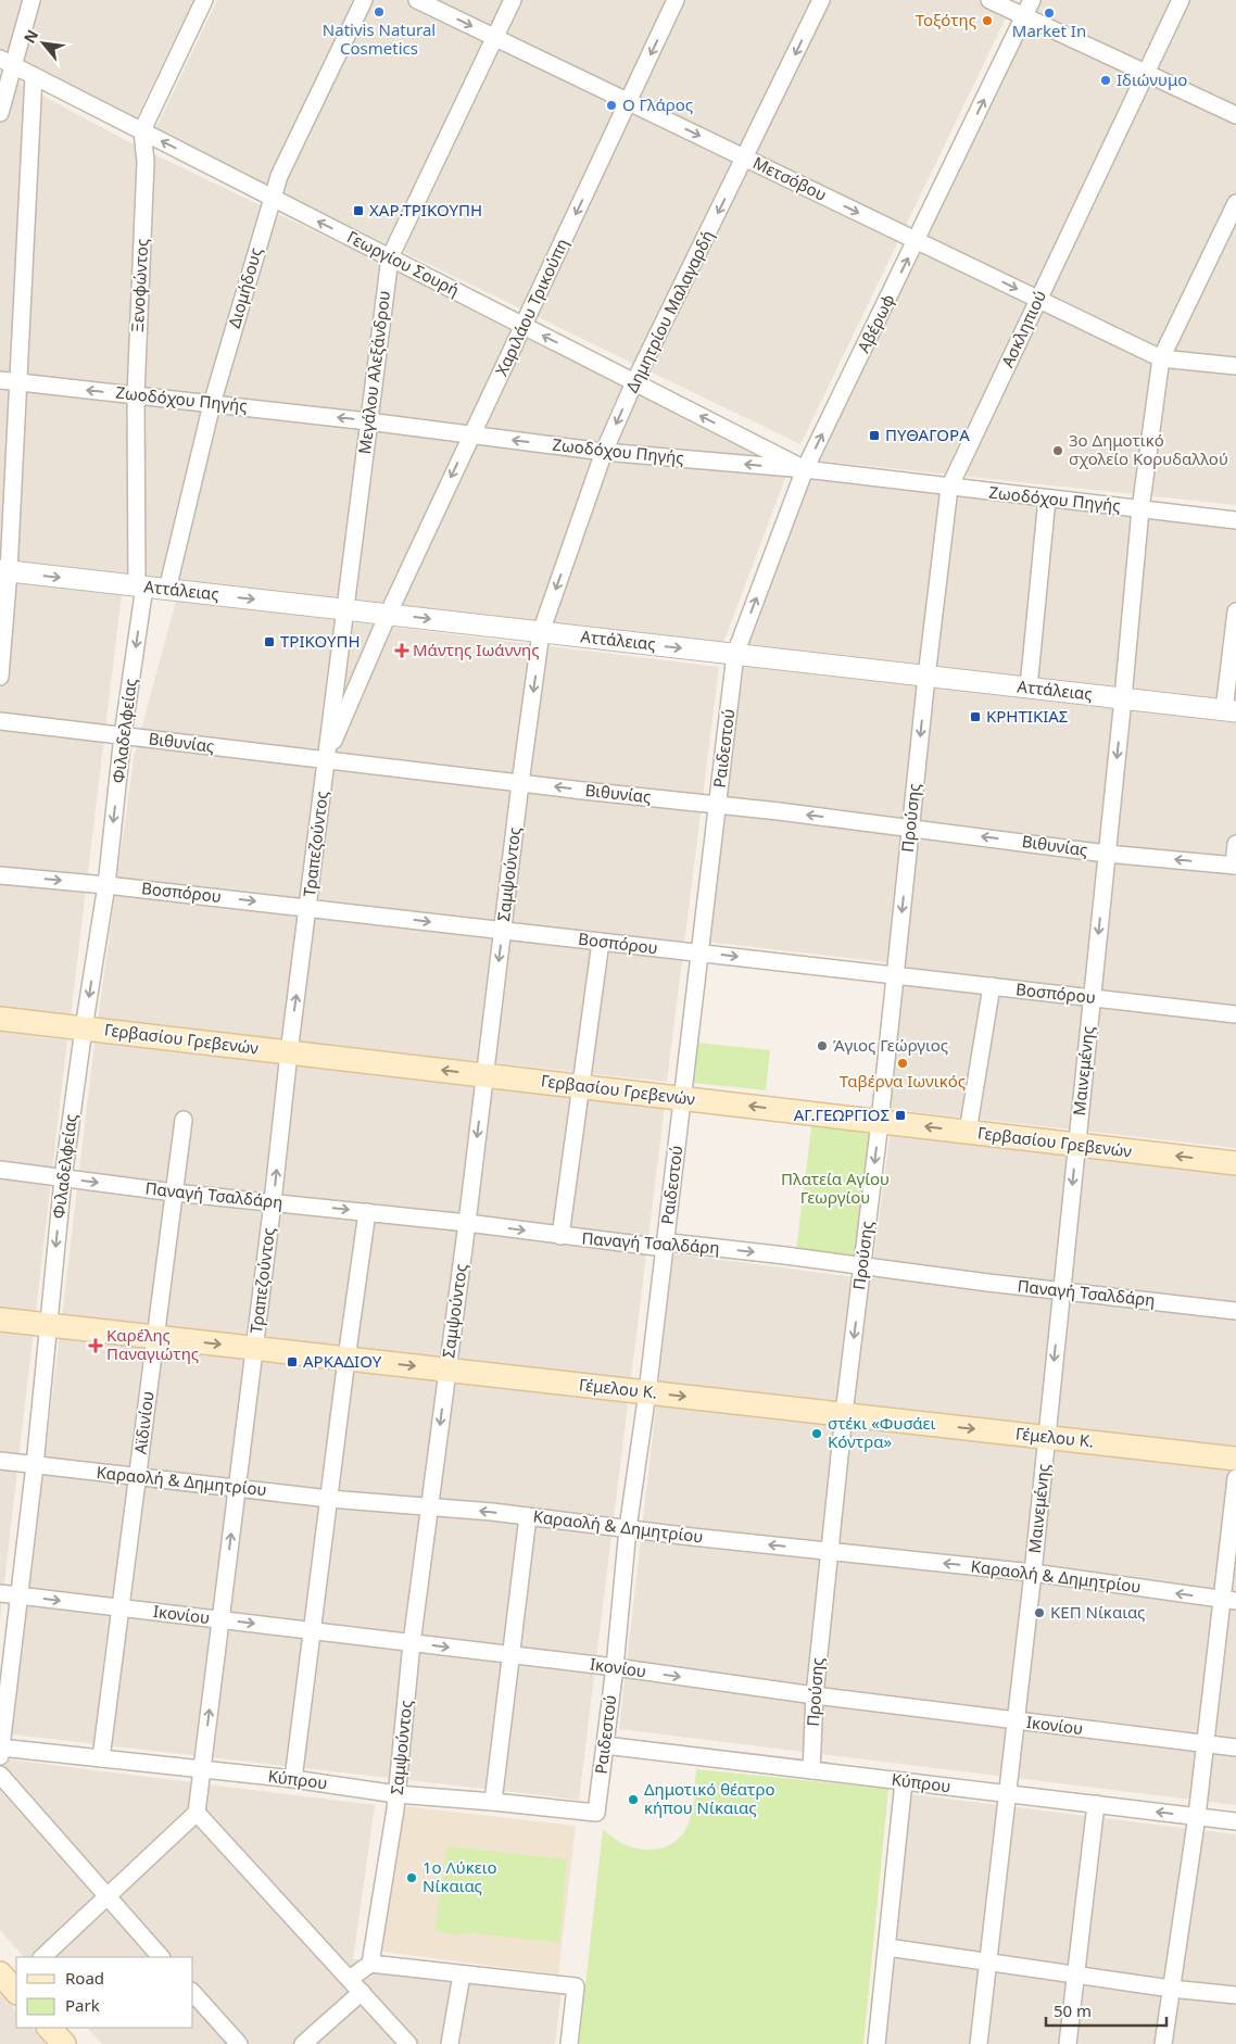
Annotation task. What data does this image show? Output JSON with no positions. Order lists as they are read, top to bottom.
{
  "streets": {
    "main road": ["Γερβασίου Γρεβενών", "Γέμελου Κ."],
    "street": [
      "Μετσόβου",
      "Γεωργίου Σουρή",
      "Ξενοφώντος",
      "Διομήδους",
      "Χαριλάου Τρικούπη",
      "Δημητρίου Μαλαγαρδή",
      "Αβέρωφ",
      "Ασκληπιού",
      "Μεγάλου Αλεξάνδρου",
      "Ζωοδόχου Πηγής",
      "Αττάλειας",
      "Φιλαδελφείας",
      "Βιθυνίας",
      "Ραιδεστού",
      "Προύσης",
      "Τραπεζούντος",
      "Σαμψούντος",
      "Βοσπόρου",
      "Μαινεμένης",
      "Παναγή Τσαλδάρη",
      "Αϊδινίου",
      "Καραολή & Δημητρίου",
      "Ικονίου",
      "Κύπρου"
    ]
  },
  "crossings": [
    ["Μετσόβου", "Χαριλάου Τρικούπη"],
    ["Μετσόβου", "Δημητρίου Μαλαγαρδή"],
    ["Μετσόβου", "Αβέρωφ"],
    ["Μετσόβου", "Ασκληπιού"],
    ["Μετσόβου", "Μεγάλου Αλεξάνδρου"],
    ["Μετσόβου", "Μαινεμένης"],
    ["Γεωργίου Σουρή", "Ξενοφώντος"],
    ["Γεωργίου Σουρή", "Διομήδους"],
    ["Γεωργίου Σουρή", "Χαριλάου Τρικούπη"],
    ["Γεωργίου Σουρή", "Δημητρίου Μαλαγαρδή"],
    ["Γεωργίου Σουρή", "Αβέρωφ"],
    ["Γεωργίου Σουρή", "Μεγάλου Αλεξάνδρου"],
    ["Γεωργίου Σουρή", "Ζωοδόχου Πηγής"],
    ["Ξενοφώντος", "Ζωοδόχου Πηγής"],
    ["Ξενοφώντος", "Αττάλειας"],
    ["Ξενοφώντος", "Φιλαδελφείας"],
    ["Διομήδους", "Ζωοδόχου Πηγής"],
    ["Διομήδους", "Αττάλειας"],
    ["Χαριλάου Τρικούπη", "Ζωοδόχου Πηγής"],
    ["Χαριλάου Τρικούπη", "Αττάλειας"],
    ["Χαριλάου Τρικούπη", "Τραπεζούντος"],
    ["Δημητρίου Μαλαγαρδή", "Ζωοδόχου Πηγής"],
    ["Δημητρίου Μαλαγαρδή", "Αττάλειας"],
    ["Δημητρίου Μαλαγαρδή", "Σαμψούντος"],
    ["Αβέρωφ", "Ζωοδόχου Πηγής"],
    ["Αβέρωφ", "Αττάλειας"],
    ["Αβέρωφ", "Ραιδεστού"],
    ["Ασκληπιού", "Ζωοδόχου Πηγής"],
    ["Ασκληπιού", "Αττάλειας"],
    ["Ασκληπιού", "Προύσης"],
    ["Μεγάλου Αλεξάνδρου", "Ζωοδόχου Πηγής"],
    ["Μεγάλου Αλεξάνδρου", "Αττάλειας"],
    ["Μεγάλου Αλεξάνδρου", "Τραπεζούντος"],
    ["Ζωοδόχου Πηγής", "Μαινεμένης"],
    ["Αττάλειας", "Φιλαδελφείας"],
    ["Αττάλειας", "Ραιδεστού"],
    ["Αττάλειας", "Προύσης"],
    ["Αττάλειας", "Τραπεζούντος"],
    ["Αττάλειας", "Σαμψούντος"],
    ["Αττάλειας", "Μαινεμένης"],
    ["Φιλαδελφείας", "Βιθυνίας"],
    ["Φιλαδελφείας", "Βοσπόρου"],
    ["Φιλαδελφείας", "Γερβασίου Γρεβενών"],
    ["Φιλαδελφείας", "Παναγή Τσαλδάρη"],
    ["Φιλαδελφείας", "Γέμελου Κ."],
    ["Φιλαδελφείας", "Καραολή & Δημητρίου"],
    ["Φιλαδελφείας", "Ικονίου"],
    ["Φιλαδελφείας", "Κύπρου"],
    ["Βιθυνίας", "Ραιδεστού"],
    ["Βιθυνίας", "Προύσης"],
    ["Βιθυνίας", "Τραπεζούντος"],
    ["Βιθυνίας", "Σαμψούντος"],
    ["Βιθυνίας", "Μαινεμένης"],
    ["Ραιδεστού", "Βοσπόρου"],
    ["Ραιδεστού", "Γερβασίου Γρεβενών"],
    ["Ραιδεστού", "Παναγή Τσαλδάρη"],
    ["Ραιδεστού", "Γέμελου Κ."],
    ["Ραιδεστού", "Καραολή & Δημητρίου"],
    ["Ραιδεστού", "Ικονίου"],
    ["Ραιδεστού", "Κύπρου"],
    ["Προύσης", "Βοσπόρου"],
    ["Προύσης", "Γερβασίου Γρεβενών"],
    ["Προύσης", "Παναγή Τσαλδάρη"],
    ["Προύσης", "Γέμελου Κ."],
    ["Προύσης", "Καραολή & Δημητρίου"],
    ["Προύσης", "Ικονίου"],
    ["Προύσης", "Κύπρου"],
    ["Τραπεζούντος", "Βοσπόρου"],
    ["Τραπεζούντος", "Γερβασίου Γρεβενών"],
    ["Τραπεζούντος", "Παναγή Τσαλδάρη"],
    ["Τραπεζούντος", "Γέμελου Κ."],
    ["Τραπεζούντος", "Καραολή & Δημητρίου"],
    ["Τραπεζούντος", "Ικονίου"],
    ["Τραπεζούντος", "Κύπρου"],
    ["Σαμψούντος", "Βοσπόρου"],
    ["Σαμψούντος", "Γερβασίου Γρεβενών"],
    ["Σαμψούντος", "Παναγή Τσαλδάρη"],
    ["Σαμψούντος", "Γέμελου Κ."],
    ["Σαμψούντος", "Καραολή & Δημητρίου"],
    ["Σαμψούντος", "Ικονίου"],
    ["Σαμψούντος", "Κύπρου"],
    ["Βοσπόρου", "Μαινεμένης"],
    ["Γερβασίου Γρεβενών", "Μαινεμένης"],
    ["Μαινεμένης", "Παναγή Τσαλδάρη"],
    ["Μαινεμένης", "Γέμελου Κ."],
    ["Μαινεμένης", "Καραολή & Δημητρίου"],
    ["Μαινεμένης", "Ικονίου"],
    ["Μαινεμένης", "Κύπρου"],
    ["Παναγή Τσαλδάρη", "Αϊδινίου"],
    ["Γέμελου Κ.", "Αϊδινίου"],
    ["Αϊδινίου", "Καραολή & Δημητρίου"],
    ["Αϊδινίου", "Ικονίου"],
    ["Αϊδινίου", "Κύπρου"]
  ],
  "one_way": [
    "Μετσόβου",
    "Γεωργίου Σουρή",
    "Χαριλάου Τρικούπη",
    "Δημητρίου Μαλαγαρδή",
    "Αβέρωφ",
    "Ζωοδόχου Πηγής",
    "Αττάλειας",
    "Φιλαδελφείας",
    "Βιθυνίας",
    "Προύσης",
    "Βοσπόρου",
    "Γερβασίου Γρεβενών",
    "Παναγή Τσαλδάρη",
    "Γέμελου Κ.",
    "Καραολή & Δημητρίου",
    "Ικονίου"
  ],
  "parks": ["Πλατεία Αγίου Γεωργίου"],
  "places": {
    "other": [
      "Nativis Natural Cosmetics",
      "Market In",
      "Τοξότης",
      "Ιδιώνυμο",
      "Ο Γλάρος",
      "3ο Δημοτικό σχολείο Κορυδαλλού",
      "Άγιος Γεώργιος",
      "Ταβέρνα Ιωνικός",
      "στέκι «Φυσάει Κόντρα»",
      "ΚΕΠ Νίκαιας",
      "Δημοτικό θέατρο κήπου Νίκαιας",
      "1ο Λύκειο Νίκαιας"
    ],
    "transit": [
      "ΧΑΡ.ΤΡΙΚΟΥΠΗ",
      "ΠΥΘΑΓΟΡΑ",
      "ΤΡΙΚΟΥΠΗ",
      "ΚΡΗΤΙΚΙΑΣ",
      "ΑΓ.ΓΕΩΡΓΙΟΣ",
      "ΑΡΚΑΔΙΟΥ"
    ],
    "health": ["Μάντης Ιωάννης", "Καρέλης Παναγιώτης"]
  },
  "legend": ["Road", "Park"],
  "scale_bar": "50 m",
  "north": "top left"
}
